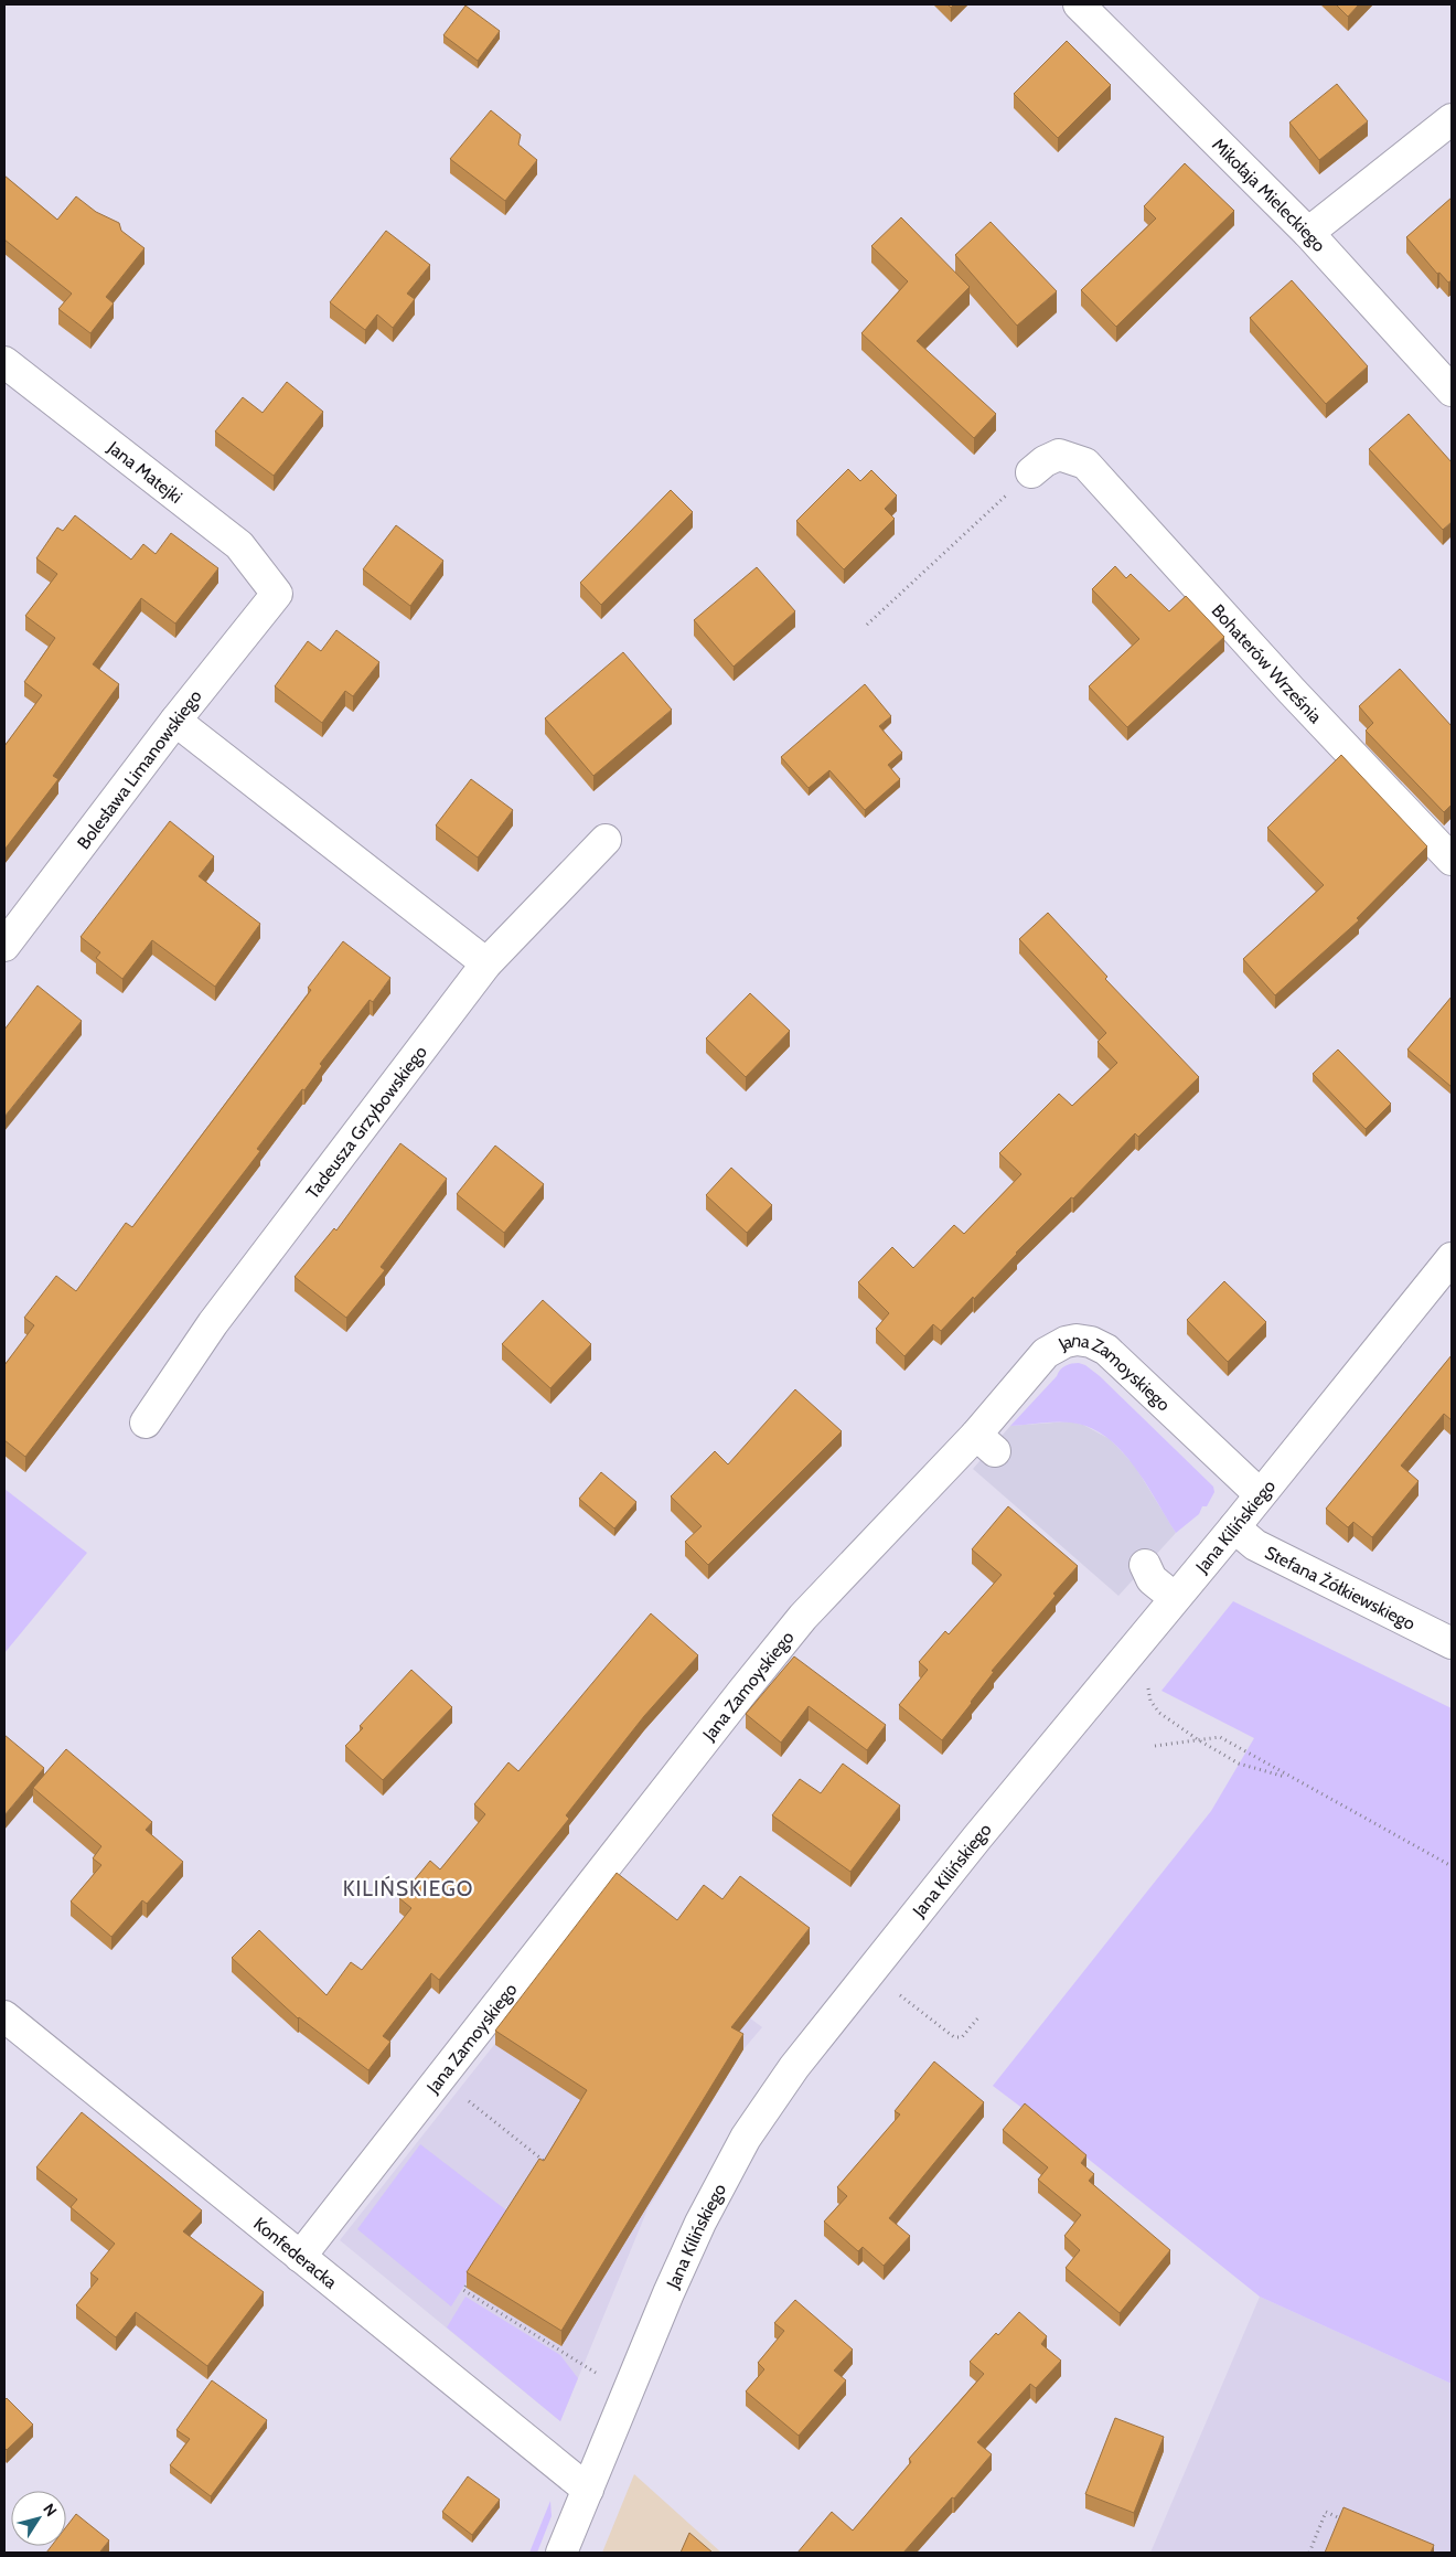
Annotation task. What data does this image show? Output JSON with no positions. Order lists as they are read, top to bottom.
{
  "streets": {
    "street": [
      "Mikołaja Mieleckiego",
      "Jana Matejki",
      "Bohaterów Września",
      "Bolesława Limanowskiego",
      "Tadeusza Grzybowskiego",
      "Jana Zamoyskiego",
      "Jana Kilińskiego",
      "Stefana Żółkiewskiego",
      "Konfederacka"
    ]
  },
  "crossings": [
    ["Jana Matejki", "Bolesława Limanowskiego"],
    ["Jana Zamoyskiego", "Jana Kilińskiego"],
    ["Jana Zamoyskiego", "Konfederacka"],
    ["Jana Kilińskiego", "Stefana Żółkiewskiego"],
    ["Jana Kilińskiego", "Konfederacka"]
  ],
  "districts": ["KILIŃSKIEGO"],
  "north": "top right"
}
